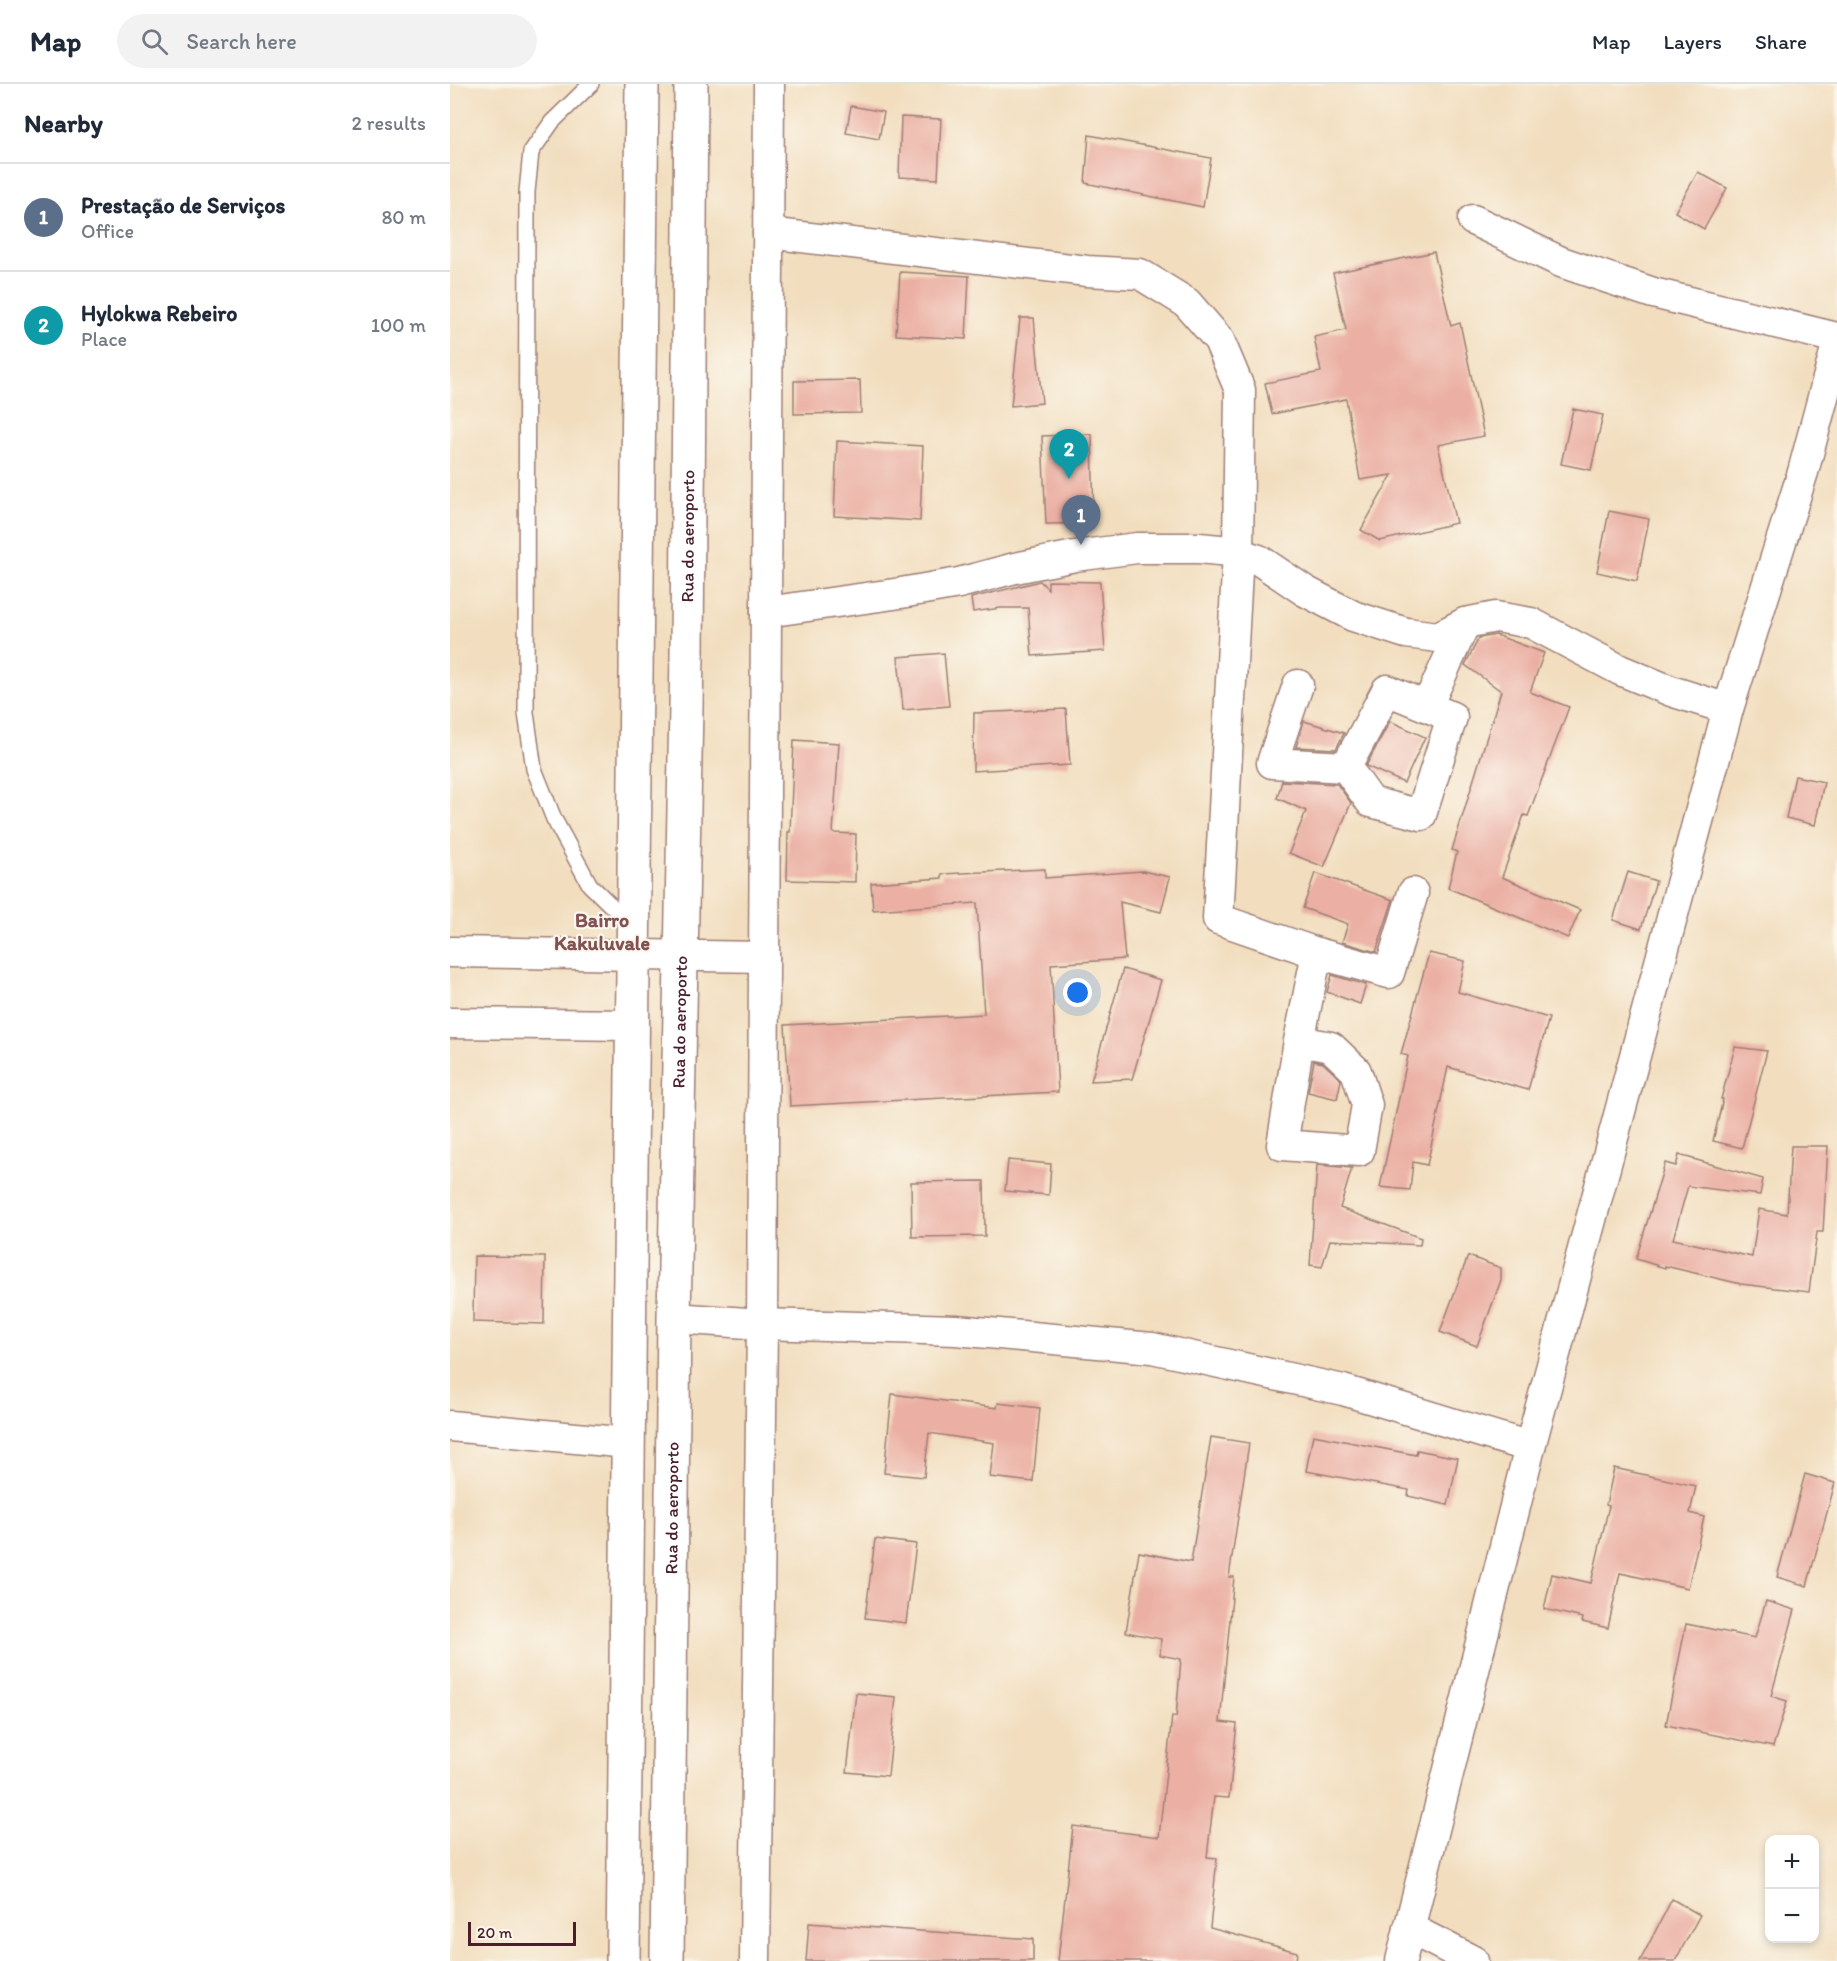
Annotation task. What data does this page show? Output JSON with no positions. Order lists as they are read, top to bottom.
{
  "streets": {
    "main road": ["Rua do aeroporto"]
  },
  "districts": ["Bairro Kakuluvale"],
  "scale_bar": "20 m",
  "page": {
    "header": "Map",
    "search": "Search here",
    "nav": ["Map", "Layers", "Share"],
    "heading": ["Nearby", "2 results"],
    "list": [
      {
        "mark": "1",
        "name": "Prestação de Serviços",
        "note": "Office",
        "value": "80 m"
      },
      {
        "mark": "2",
        "name": "Hylokwa Rebeiro",
        "note": "Place",
        "value": "100 m"
      }
    ],
    "pins": ["2", "1"],
    "map_buttons": ["+", "−"],
    "scale": "20 m"
  }
}
